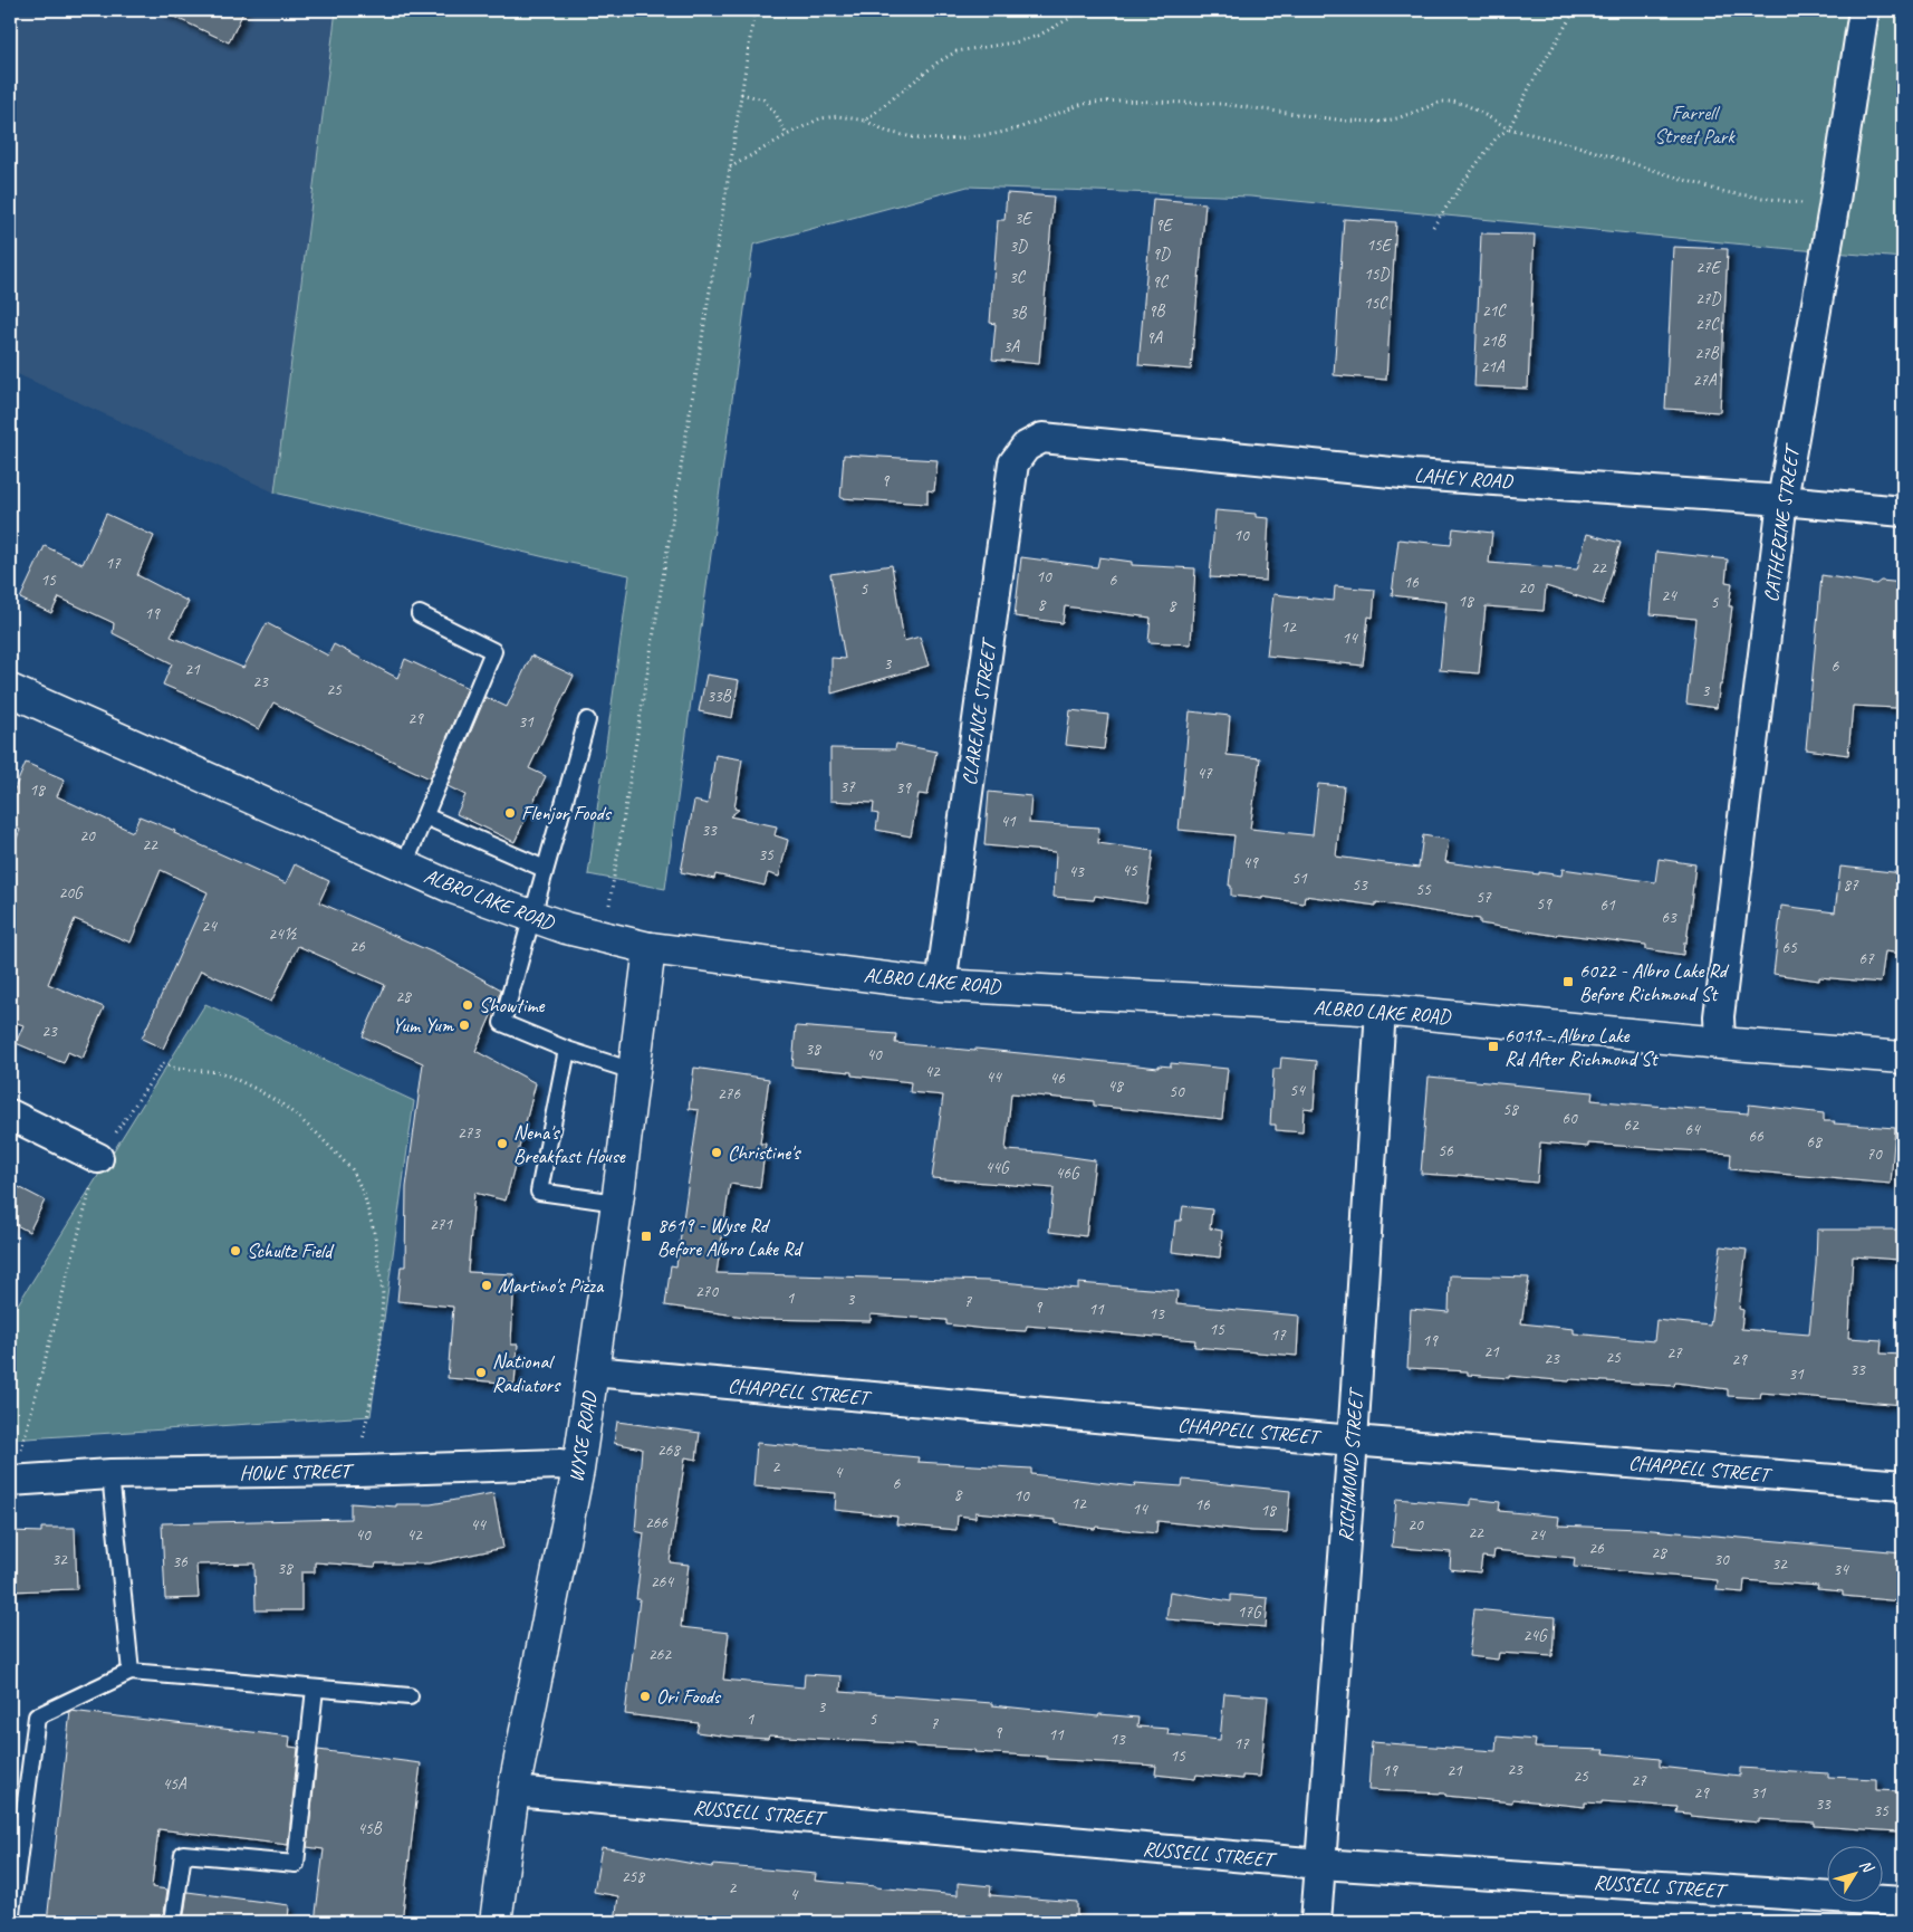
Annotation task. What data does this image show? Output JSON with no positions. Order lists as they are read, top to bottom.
{
  "streets": {
    "main road": ["ALBRO LAKE ROAD", "WYSE ROAD"],
    "street": [
      "LAHEY ROAD",
      "CATHERINE STREET",
      "CLARENCE STREET",
      "CHAPPELL STREET",
      "RICHMOND STREET",
      "HOWE STREET",
      "RUSSELL STREET"
    ]
  },
  "crossings": [
    ["LAHEY ROAD", "CATHERINE STREET"],
    ["LAHEY ROAD", "CLARENCE STREET"],
    ["CATHERINE STREET", "ALBRO LAKE ROAD"],
    ["CLARENCE STREET", "ALBRO LAKE ROAD"],
    ["ALBRO LAKE ROAD", "WYSE ROAD"],
    ["ALBRO LAKE ROAD", "RICHMOND STREET"],
    ["CHAPPELL STREET", "WYSE ROAD"],
    ["CHAPPELL STREET", "RICHMOND STREET"],
    ["WYSE ROAD", "HOWE STREET"],
    ["WYSE ROAD", "RUSSELL STREET"],
    ["RICHMOND STREET", "RUSSELL STREET"]
  ],
  "parks": ["Farrell Street Park"],
  "places": {
    "other": [
      "Flenjor Foods",
      "Showtime",
      "Yum Yum",
      "Nena's Breakfast House",
      "Christine's",
      "Schultz Field",
      "Martino's Pizza",
      "National Radiators",
      "Ori Foods"
    ],
    "transit": ["6022 - Albro Lake Rd Before Richmond St", "6019 - Albro Lake Rd After Richmond St", "8619 - Wyse Rd Before Albro Lake Rd"]
  },
  "house_numbers": [
    "3E",
    "9E",
    "15E",
    "3D",
    "9D",
    "27E",
    "15D",
    "3C",
    "9C",
    "27D",
    "15C",
    "9B",
    "21C",
    "3B",
    "27C",
    "9A",
    "21B",
    "3A",
    "27B",
    "21A",
    "27A",
    "9",
    "10",
    "17",
    "22",
    "10",
    "15",
    "6",
    "16",
    "20",
    "5",
    "24",
    "18",
    "5",
    "8",
    "8",
    "19",
    "12",
    "14",
    "3",
    "6",
    "21",
    "23",
    "25",
    "3",
    "33B",
    "29",
    "31",
    "47",
    "37",
    "39",
    "18",
    "41",
    "33",
    "20",
    "22",
    "35",
    "49",
    "45",
    "43",
    "51",
    "53",
    "87",
    "55",
    "20G",
    "57",
    "59",
    "61",
    "63",
    "24",
    "24½",
    "26",
    "65",
    "67",
    "28",
    "23",
    "38",
    "40",
    "42",
    "44",
    "46",
    "48",
    "54",
    "50",
    "276",
    "58",
    "60",
    "62",
    "64",
    "273",
    "66",
    "68",
    "56",
    "70",
    "44G",
    "46G",
    "271",
    "270",
    "1",
    "3",
    "7",
    "9",
    "11",
    "13",
    "15",
    "17",
    "19",
    "21",
    "27",
    "25",
    "23",
    "29",
    "33",
    "31",
    "268",
    "2",
    "4",
    "6",
    "8",
    "10",
    "12",
    "16",
    "14",
    "18",
    "266",
    "44",
    "20",
    "22",
    "40",
    "42",
    "24",
    "26",
    "28",
    "32",
    "30",
    "36",
    "32",
    "38",
    "34",
    "264",
    "17G",
    "24G",
    "262",
    "3",
    "1",
    "5",
    "7",
    "9",
    "11",
    "13",
    "17",
    "15",
    "23",
    "19",
    "21",
    "25",
    "27",
    "45A",
    "29",
    "31",
    "33",
    "35",
    "45B",
    "258",
    "2",
    "4"
  ],
  "north": "top right"
}
